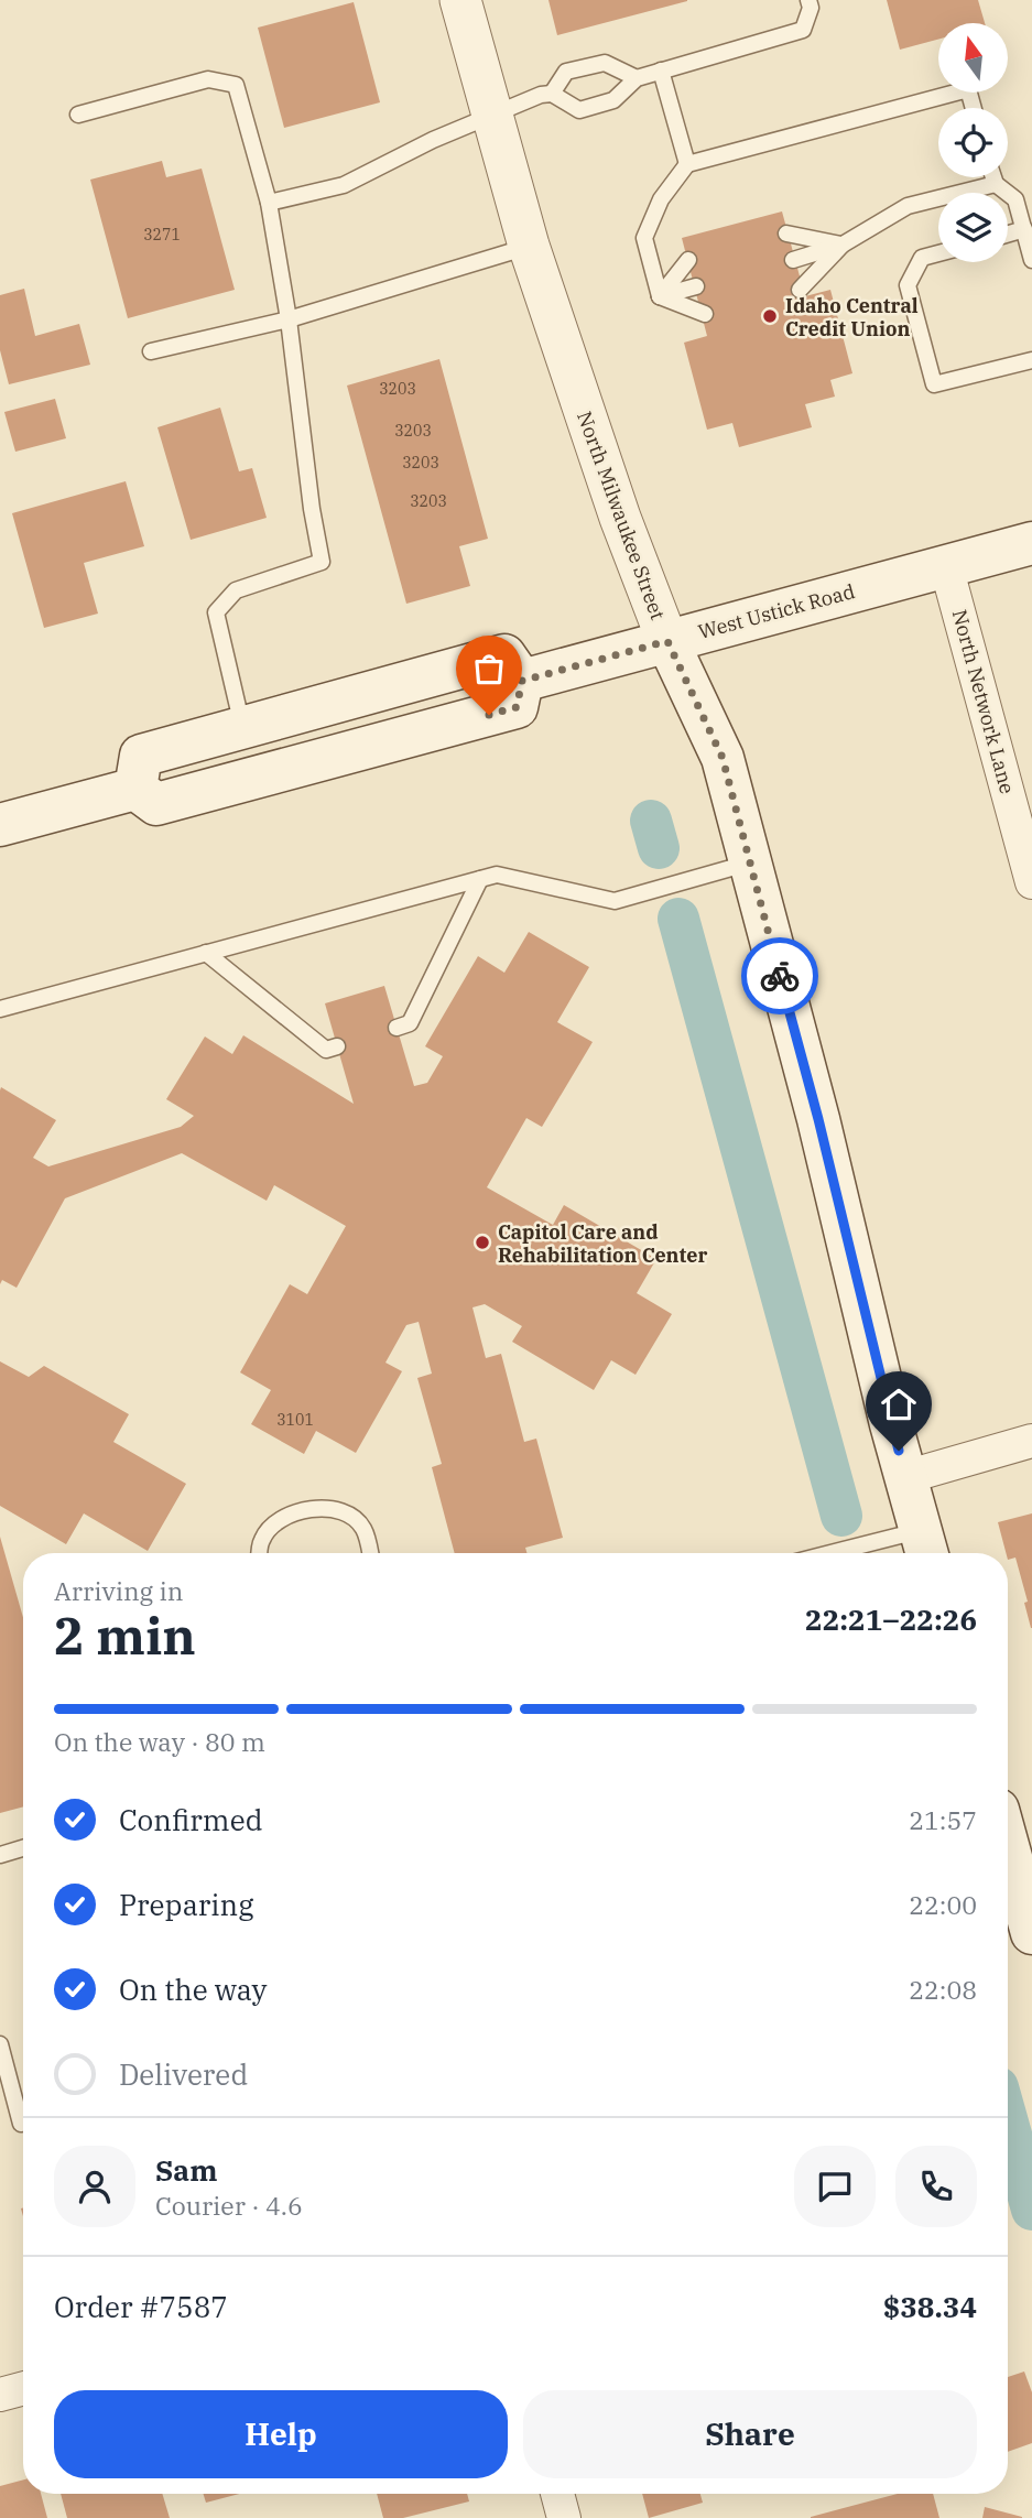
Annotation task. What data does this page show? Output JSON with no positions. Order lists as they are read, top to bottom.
{
  "streets": {
    "main road": ["North Milwaukee Street", "West Ustick Road"],
    "street": ["North Network Lane"]
  },
  "crossings": [
    ["North Milwaukee Street", "West Ustick Road"],
    ["West Ustick Road", "North Network Lane"]
  ],
  "places": ["Idaho Central Credit Union", "Capitol Care and Rehabilitation Center"],
  "house_numbers": [
    "3271",
    "3203",
    "3203",
    "3203",
    "3203",
    "3101"
  ],
  "north": "top",
  "page": {
    "heading": ["2 min", "Arriving in", "22:21–22:26"],
    "panel": [
      "Sam",
      "Courier · 4.6",
      "Order #7587",
      "$38.34"
    ],
    "bar": "On the way · 80 m",
    "list": [
      ["Confirmed", "21:57"],
      ["Preparing", "22:00"],
      ["On the way", "22:08"],
      "Delivered"
    ],
    "buttons": ["Help", "Share"]
  }
}
